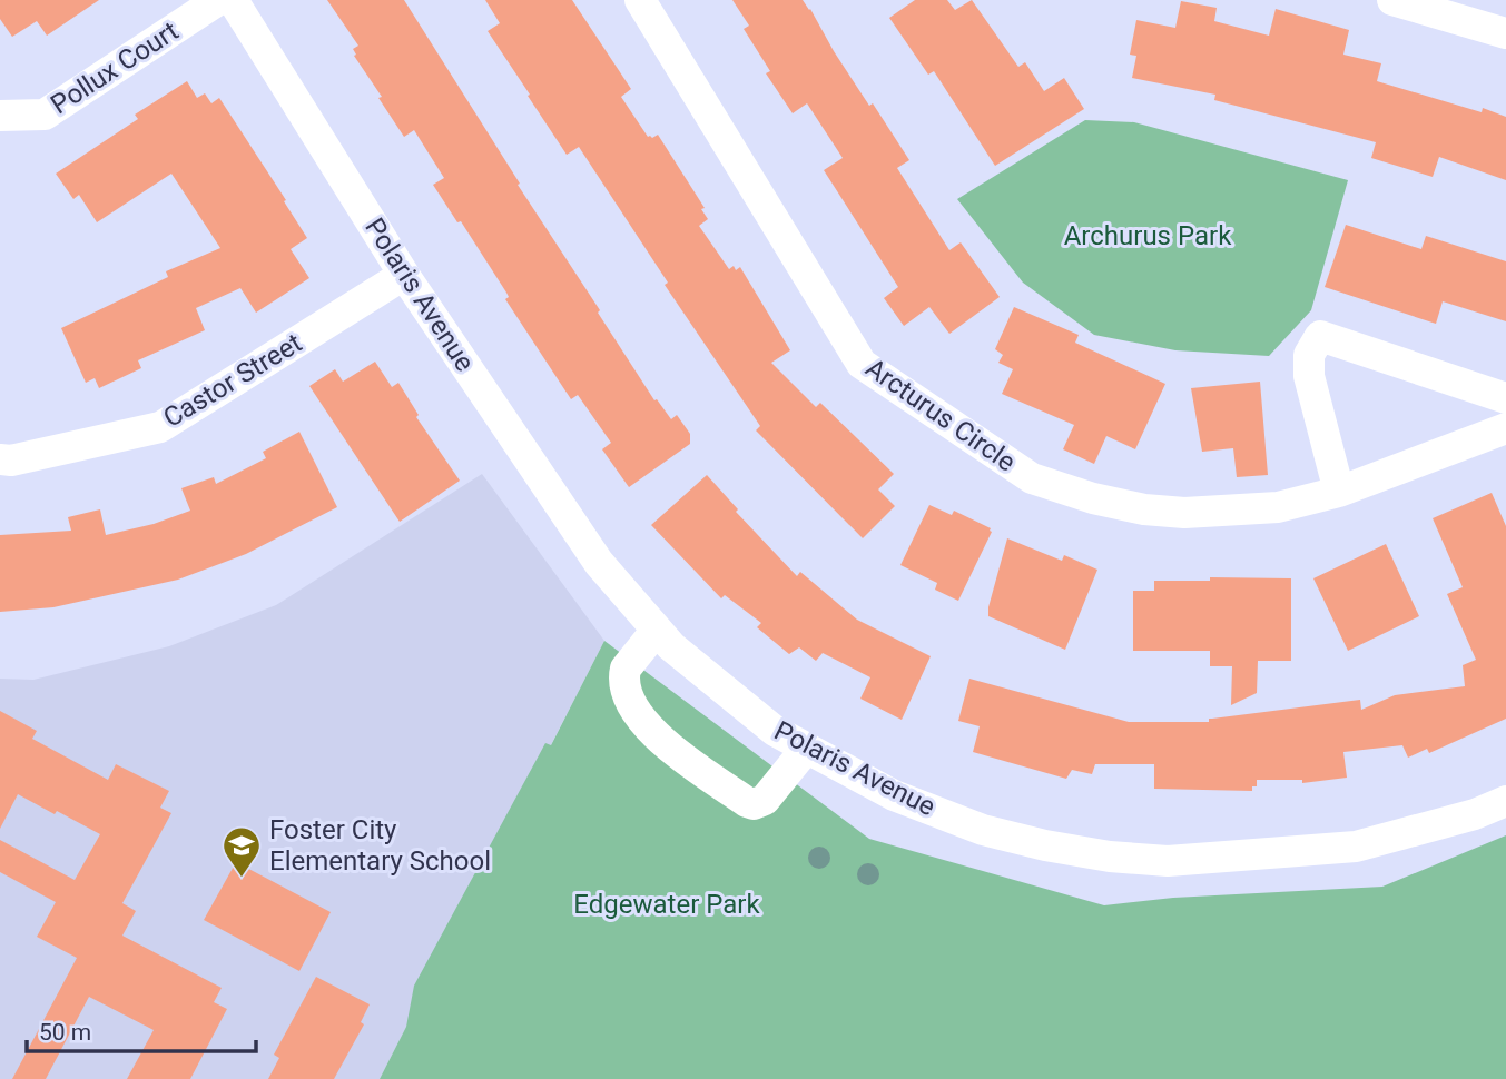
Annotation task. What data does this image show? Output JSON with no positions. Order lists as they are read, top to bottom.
{
  "streets": {
    "street": [
      "Pollux Court",
      "Polaris Avenue",
      "Castor Street",
      "Arcturus Circle"
    ]
  },
  "crossings": [
    ["Polaris Avenue", "Castor Street"]
  ],
  "parks": ["Archurus Park", "Edgewater Park"],
  "places": {
    "school or university": ["Foster City Elementary School"]
  },
  "scale_bar": "50 m"
}
